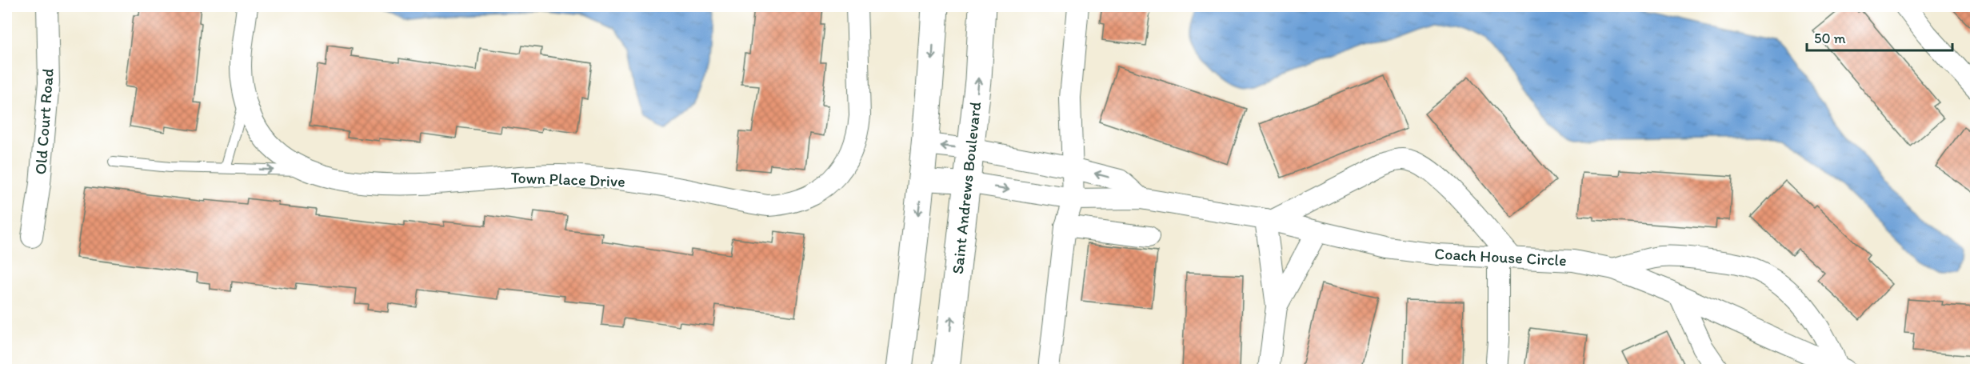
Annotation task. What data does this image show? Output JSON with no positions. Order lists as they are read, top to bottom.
{
  "streets": {
    "street": [
      "Old Court Road",
      "Town Place Drive",
      "Saint Andrews Boulevard",
      "Coach House Circle"
    ]
  },
  "crossings": [
    ["Saint Andrews Boulevard", "Coach House Circle"]
  ],
  "scale_bar": "50 m"
}
